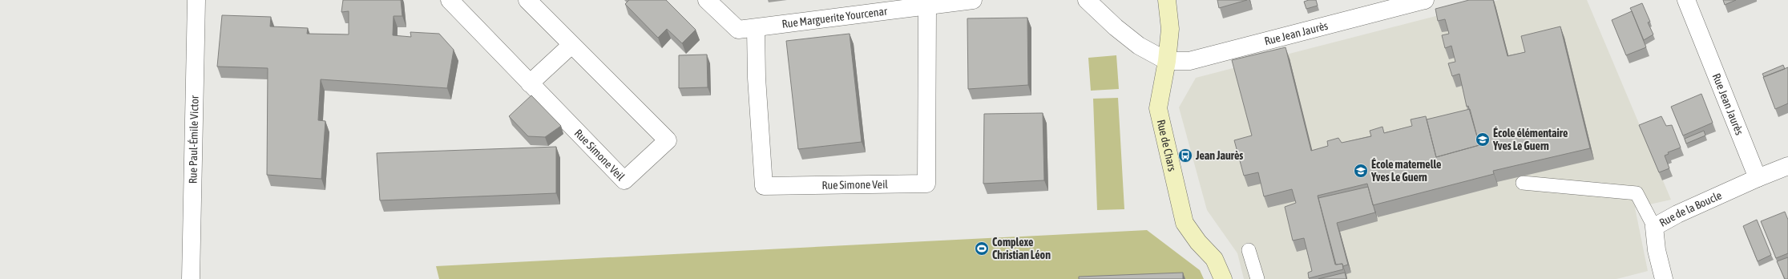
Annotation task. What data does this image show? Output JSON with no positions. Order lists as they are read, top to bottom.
{
  "streets": {
    "street": [
      "Rue Marguerite Yourcenar",
      "Rue Jean Jaurès",
      "Rue Paul-Émile Victor",
      "Rue de Chars",
      "Rue Simone Veil",
      "Rue de la Boucle"
    ]
  },
  "crossings": [
    ["Rue Marguerite Yourcenar", "Rue Simone Veil"],
    ["Rue Jean Jaurès", "Rue de Chars"],
    ["Rue Jean Jaurès", "Rue de la Boucle"]
  ],
  "places": {
    "school or university": ["École élémentaire Yves Le Guern", "École maternelle Yves Le Guern"],
    "bus stop": ["Jean Jaurès"],
    "sports": ["Complexe Christian Léon"]
  }
}
